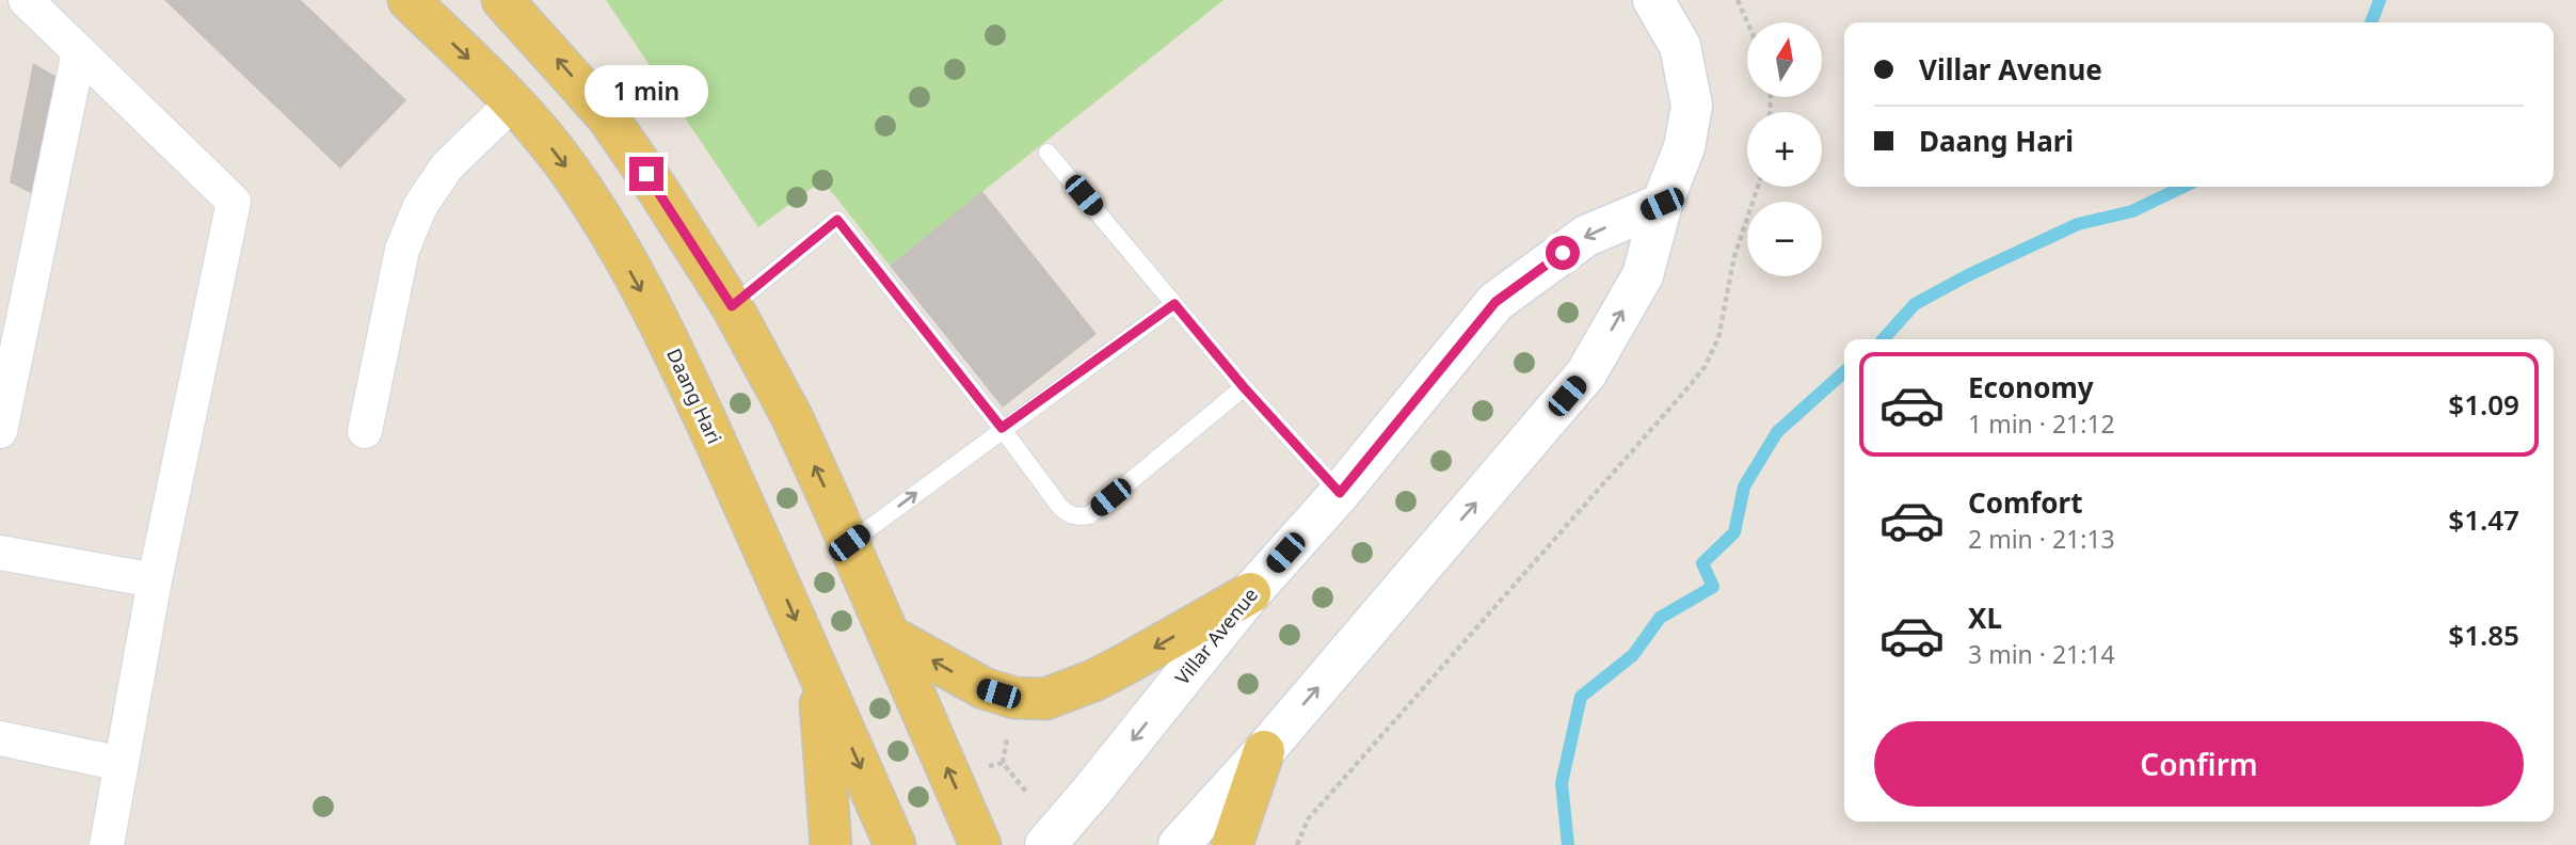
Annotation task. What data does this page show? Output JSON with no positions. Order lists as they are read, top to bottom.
{
  "streets": {
    "main road": ["Daang Hari"],
    "street": ["Villar Avenue"]
  },
  "north": "top",
  "page": {
    "map_buttons": ["+", "−"],
    "banner": ["Villar Avenue", "Daang Hari"],
    "bubble": "1 min",
    "list": [
      {
        "name": "Economy",
        "note": "1 min · 21:12",
        "value": "$1.09"
      },
      {
        "name": "Comfort",
        "note": "2 min · 21:13",
        "value": "$1.47"
      },
      {
        "name": "XL",
        "note": "3 min · 21:14",
        "value": "$1.85"
      }
    ],
    "buttons": "Confirm"
  }
}
